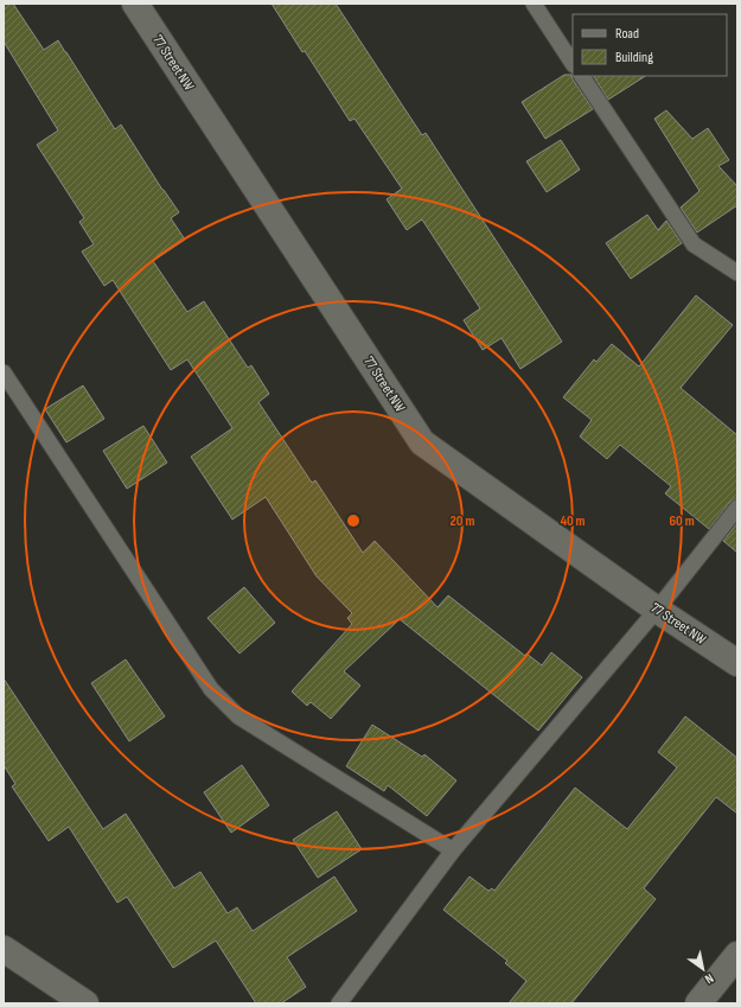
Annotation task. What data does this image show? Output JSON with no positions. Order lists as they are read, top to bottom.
{
  "streets": {
    "street": ["77 Street NW"]
  },
  "legend": ["Road", "Building"],
  "north": "bottom right",
  "rings": ["20 m", "40 m", "60 m"]
}
